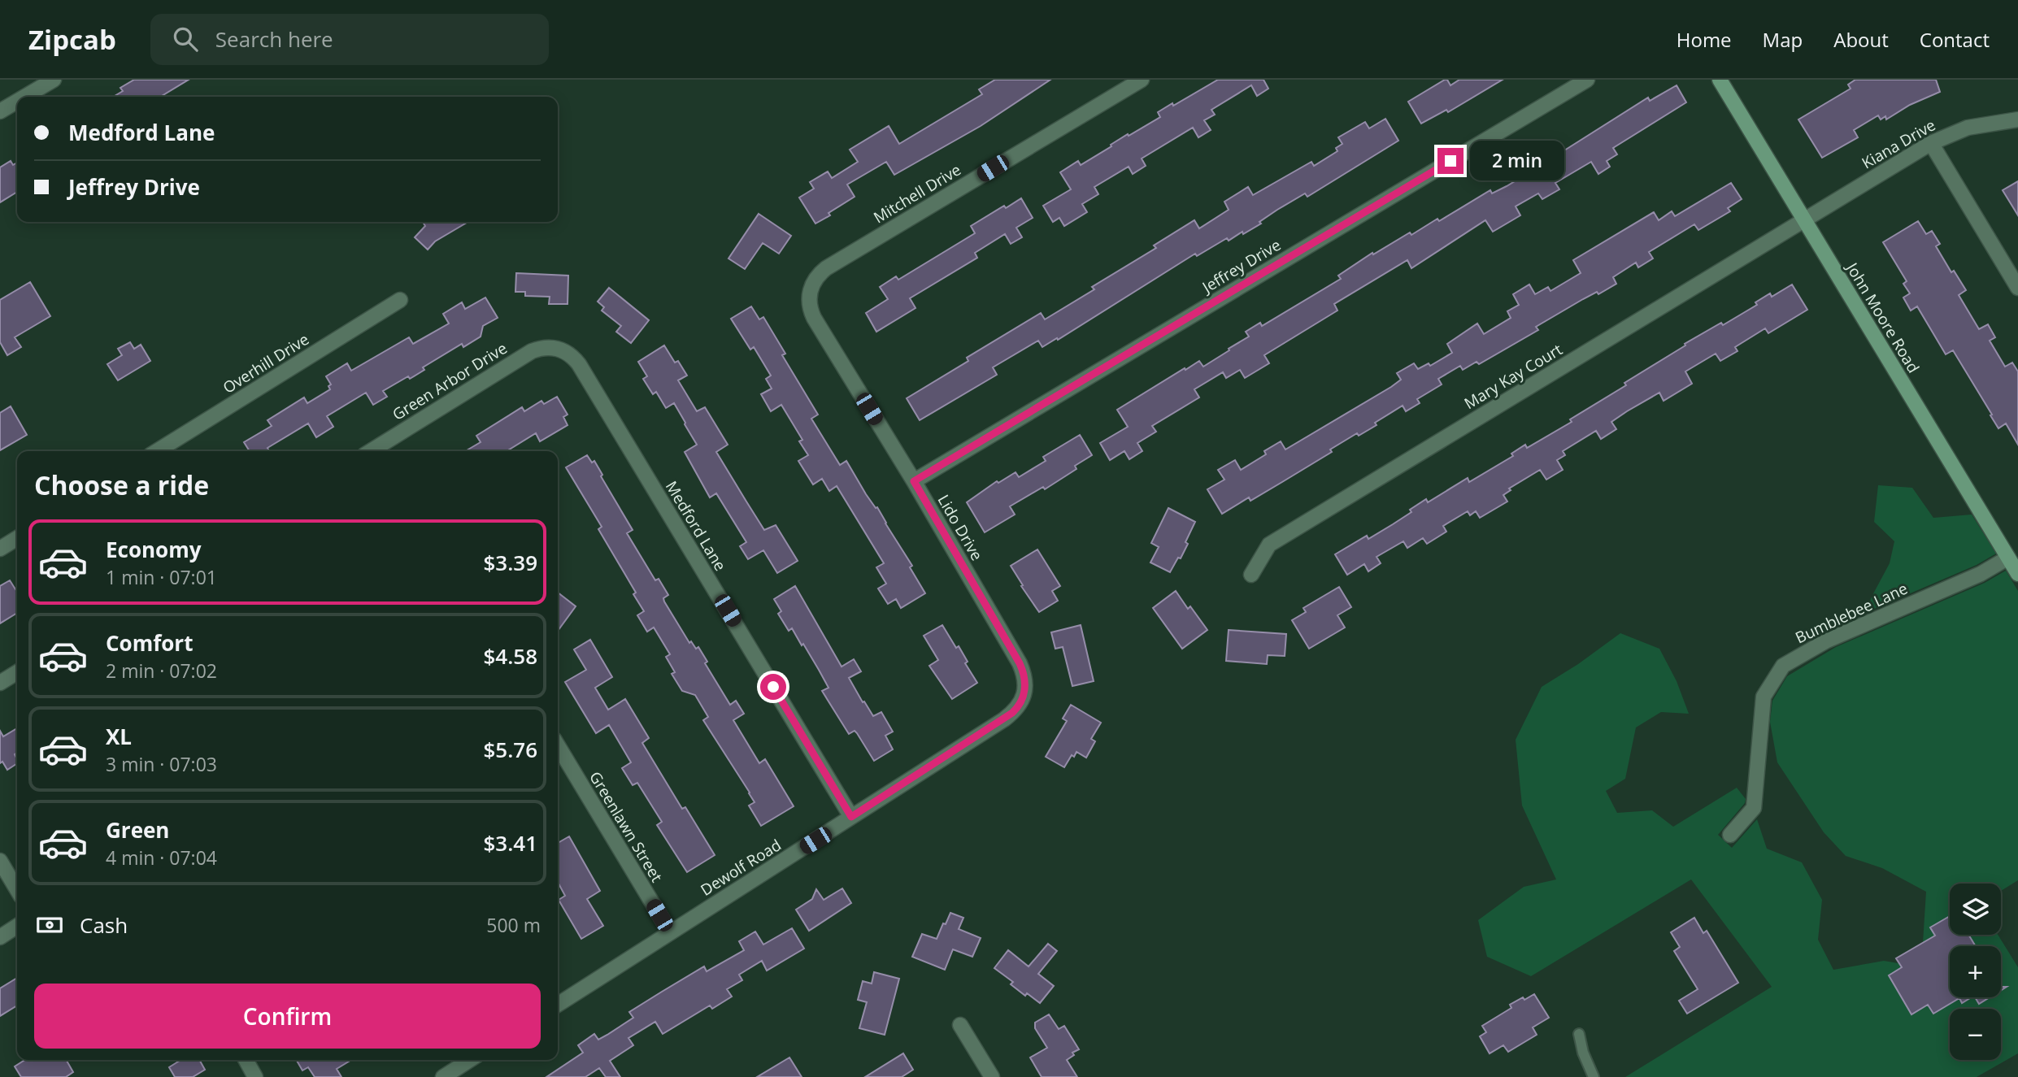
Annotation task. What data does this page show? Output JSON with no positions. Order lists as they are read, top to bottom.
{
  "streets": {
    "street": [
      "Kiana Drive",
      "Mitchell Drive",
      "Jeffrey Drive",
      "John Moore Road",
      "Overhill Drive",
      "Mary Kay Court",
      "Green Arbor Drive",
      "Medford Lane",
      "Lido Drive",
      "Bumblebee Lane",
      "Greenlawn Street",
      "Dewolf Road"
    ]
  },
  "crossings": [
    ["Kiana Drive", "John Moore Road"],
    ["Kiana Drive", "Mary Kay Court"],
    ["Mitchell Drive", "Lido Drive"],
    ["Jeffrey Drive", "Lido Drive"],
    ["John Moore Road", "Mary Kay Court"],
    ["John Moore Road", "Bumblebee Lane"],
    ["Green Arbor Drive", "Medford Lane"],
    ["Medford Lane", "Dewolf Road"],
    ["Lido Drive", "Dewolf Road"],
    ["Greenlawn Street", "Dewolf Road"]
  ],
  "page": {
    "header": "Zipcab",
    "search": "Search here",
    "nav": [
      "Home",
      "Map",
      "About",
      "Contact"
    ],
    "banner": ["Medford Lane", "Jeffrey Drive"],
    "bubble": "2 min",
    "heading": "Choose a ride",
    "list": [
      {
        "name": "Economy",
        "note": "1 min · 07:01",
        "value": "$3.39"
      },
      {
        "name": "Comfort",
        "note": "2 min · 07:02",
        "value": "$4.58"
      },
      {
        "name": "XL",
        "note": "3 min · 07:03",
        "value": "$5.76"
      },
      {
        "name": "Green",
        "note": "4 min · 07:04",
        "value": "$3.41"
      }
    ],
    "map_buttons": ["+", "−"],
    "pay": ["Cash", "500 m"],
    "buttons": "Confirm"
  }
}
